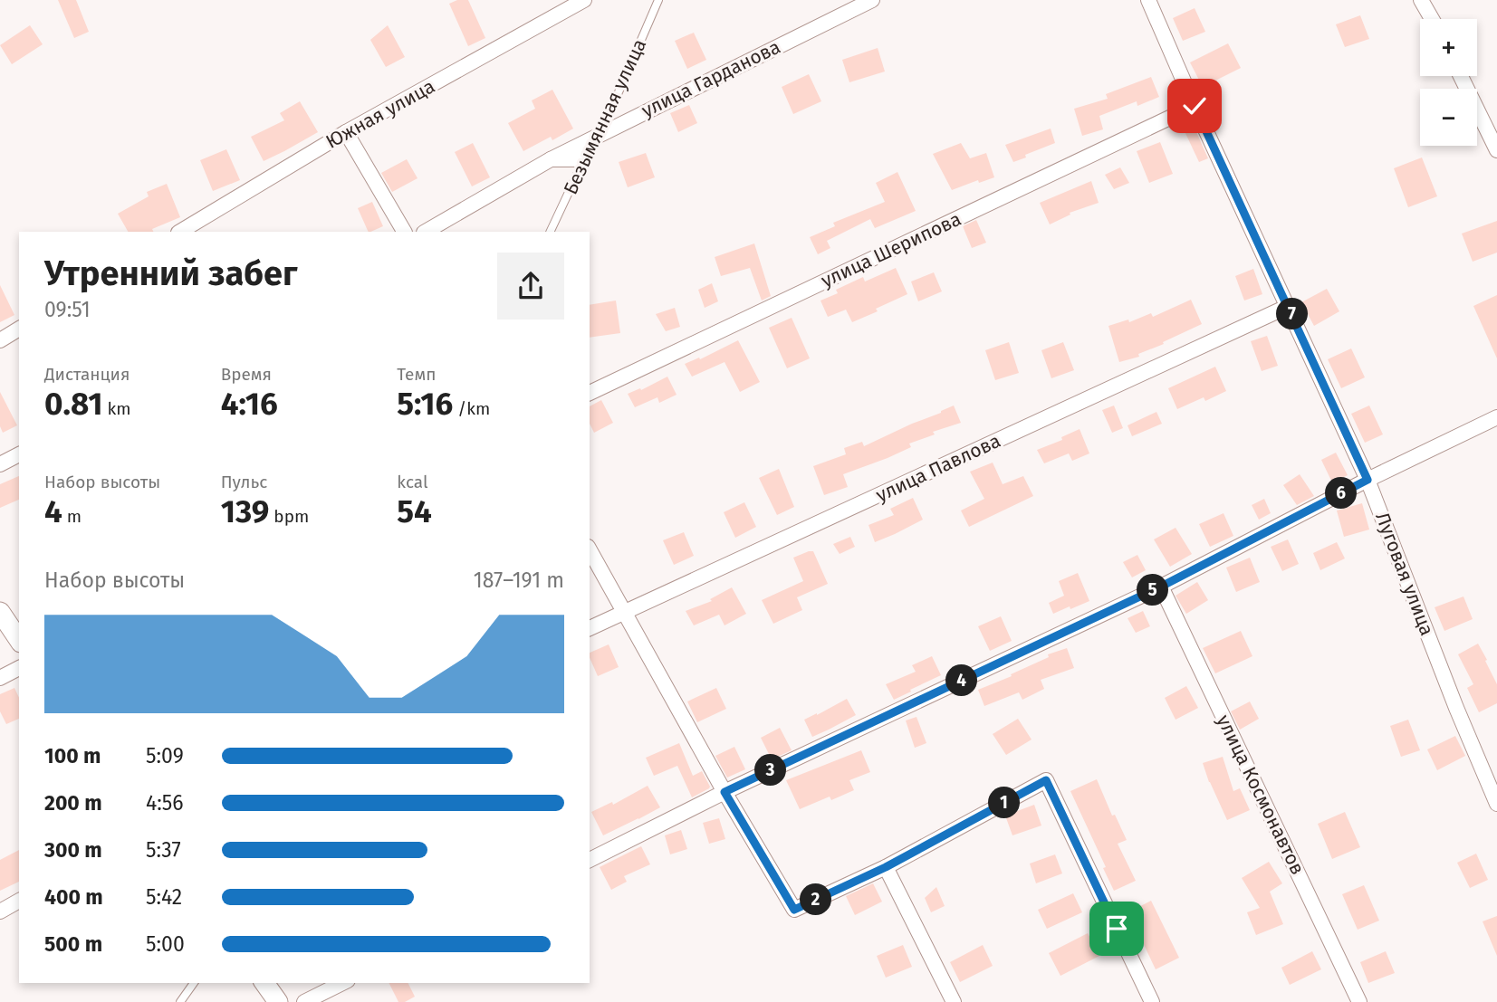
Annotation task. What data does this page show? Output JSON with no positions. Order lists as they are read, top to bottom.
{
  "streets": {
    "street": [
      "улица Гарданова",
      "Южная улица",
      "улица Шерипова",
      "улица Павлова",
      "Луговая улица",
      "улица Космонавтов"
    ],
    "lane": ["Безымянная улица"]
  },
  "crossings": [
    ["улица Гарданова", "Безымянная улица"],
    ["улица Шерипова", "Луговая улица"],
    ["улица Павлова", "Луговая улица"]
  ],
  "page": {
    "map_buttons": ["+", "−"],
    "heading": ["Утренний забег", "09:51"],
    "pins": [
      "7",
      "6",
      "5",
      "4",
      "3",
      "1",
      "2"
    ],
    "stats": [
      ["Дистанция", "0.81 km"],
      ["Время", "4:16"],
      ["Темп", "5:16 /km"],
      ["Набор высоты", "4 m"],
      ["Пульс", "139 bpm"],
      ["kcal", "54"]
    ],
    "chart": ["Набор высоты", "187–191 m"],
    "list": [
      {
        "name": "100 m",
        "note": "5:09"
      },
      {
        "name": "200 m",
        "note": "4:56"
      },
      {
        "name": "300 m",
        "note": "5:37"
      },
      {
        "name": "400 m",
        "note": "5:42"
      },
      {
        "name": "500 m",
        "note": "5:00"
      }
    ]
  }
}
